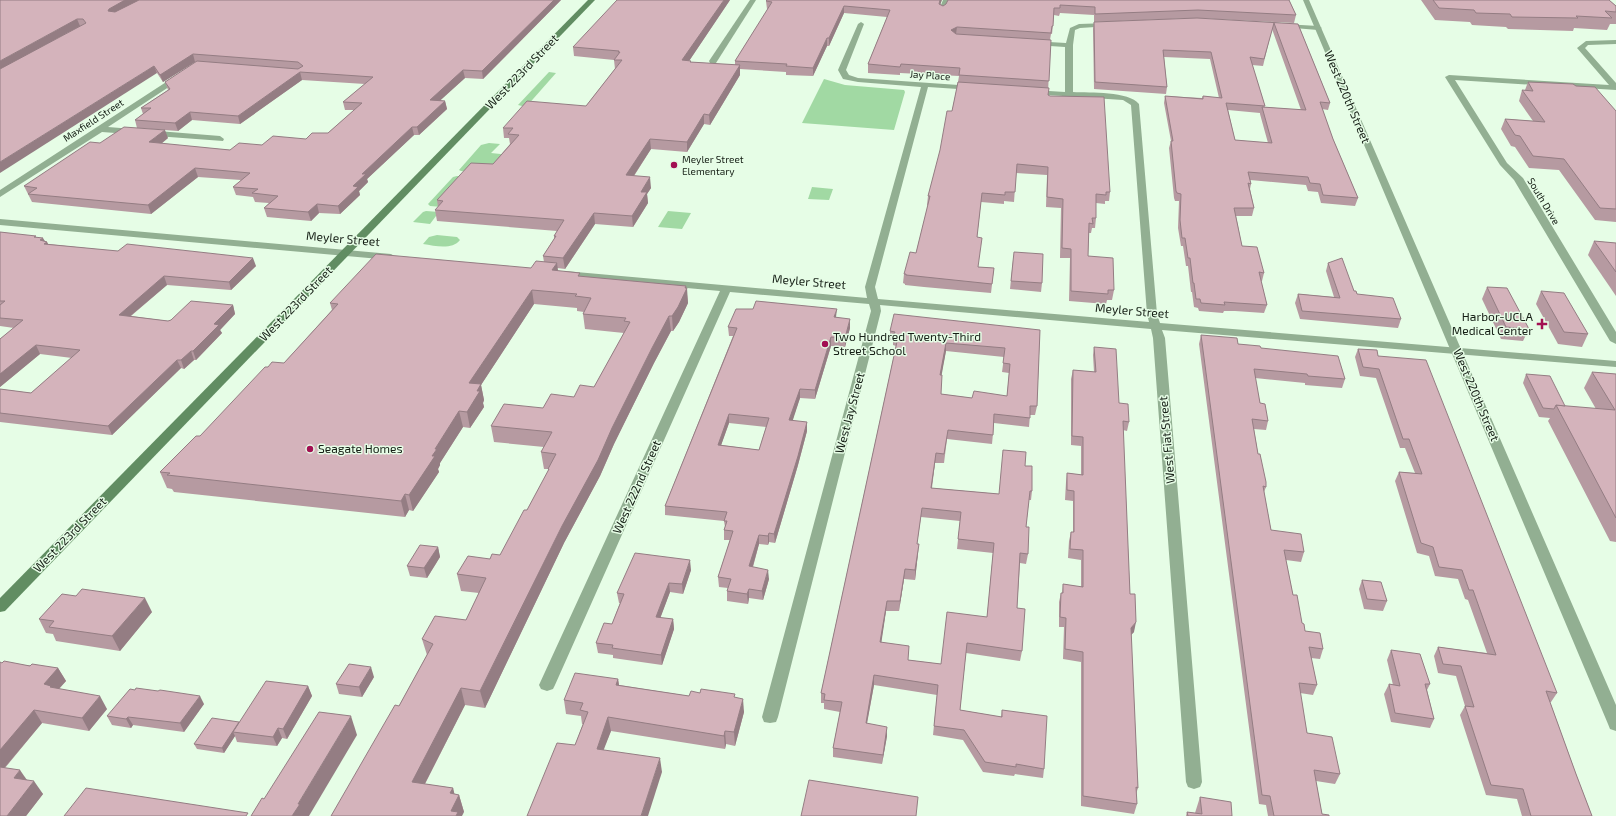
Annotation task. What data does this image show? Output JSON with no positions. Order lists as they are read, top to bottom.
{
  "streets": {
    "main road": ["West 223rd Street"],
    "street": [
      "Jay Place",
      "West 220th Street",
      "Maxfield Street",
      "South Drive",
      "Meyler Street",
      "West Jay Street",
      "West Fiat Street",
      "West 222nd Street"
    ]
  },
  "crossings": [
    ["West 223rd Street", "Meyler Street"],
    ["Jay Place", "West Jay Street"],
    ["West 220th Street", "Meyler Street"],
    ["Meyler Street", "West Jay Street"],
    ["Meyler Street", "West Fiat Street"],
    ["Meyler Street", "West 222nd Street"]
  ],
  "places": {
    "other": ["Meyler Street Elementary", "Two Hundred Twenty-Third Street School", "Seagate Homes"],
    "health": ["Harbor-UCLA Medical Center"]
  }
}
